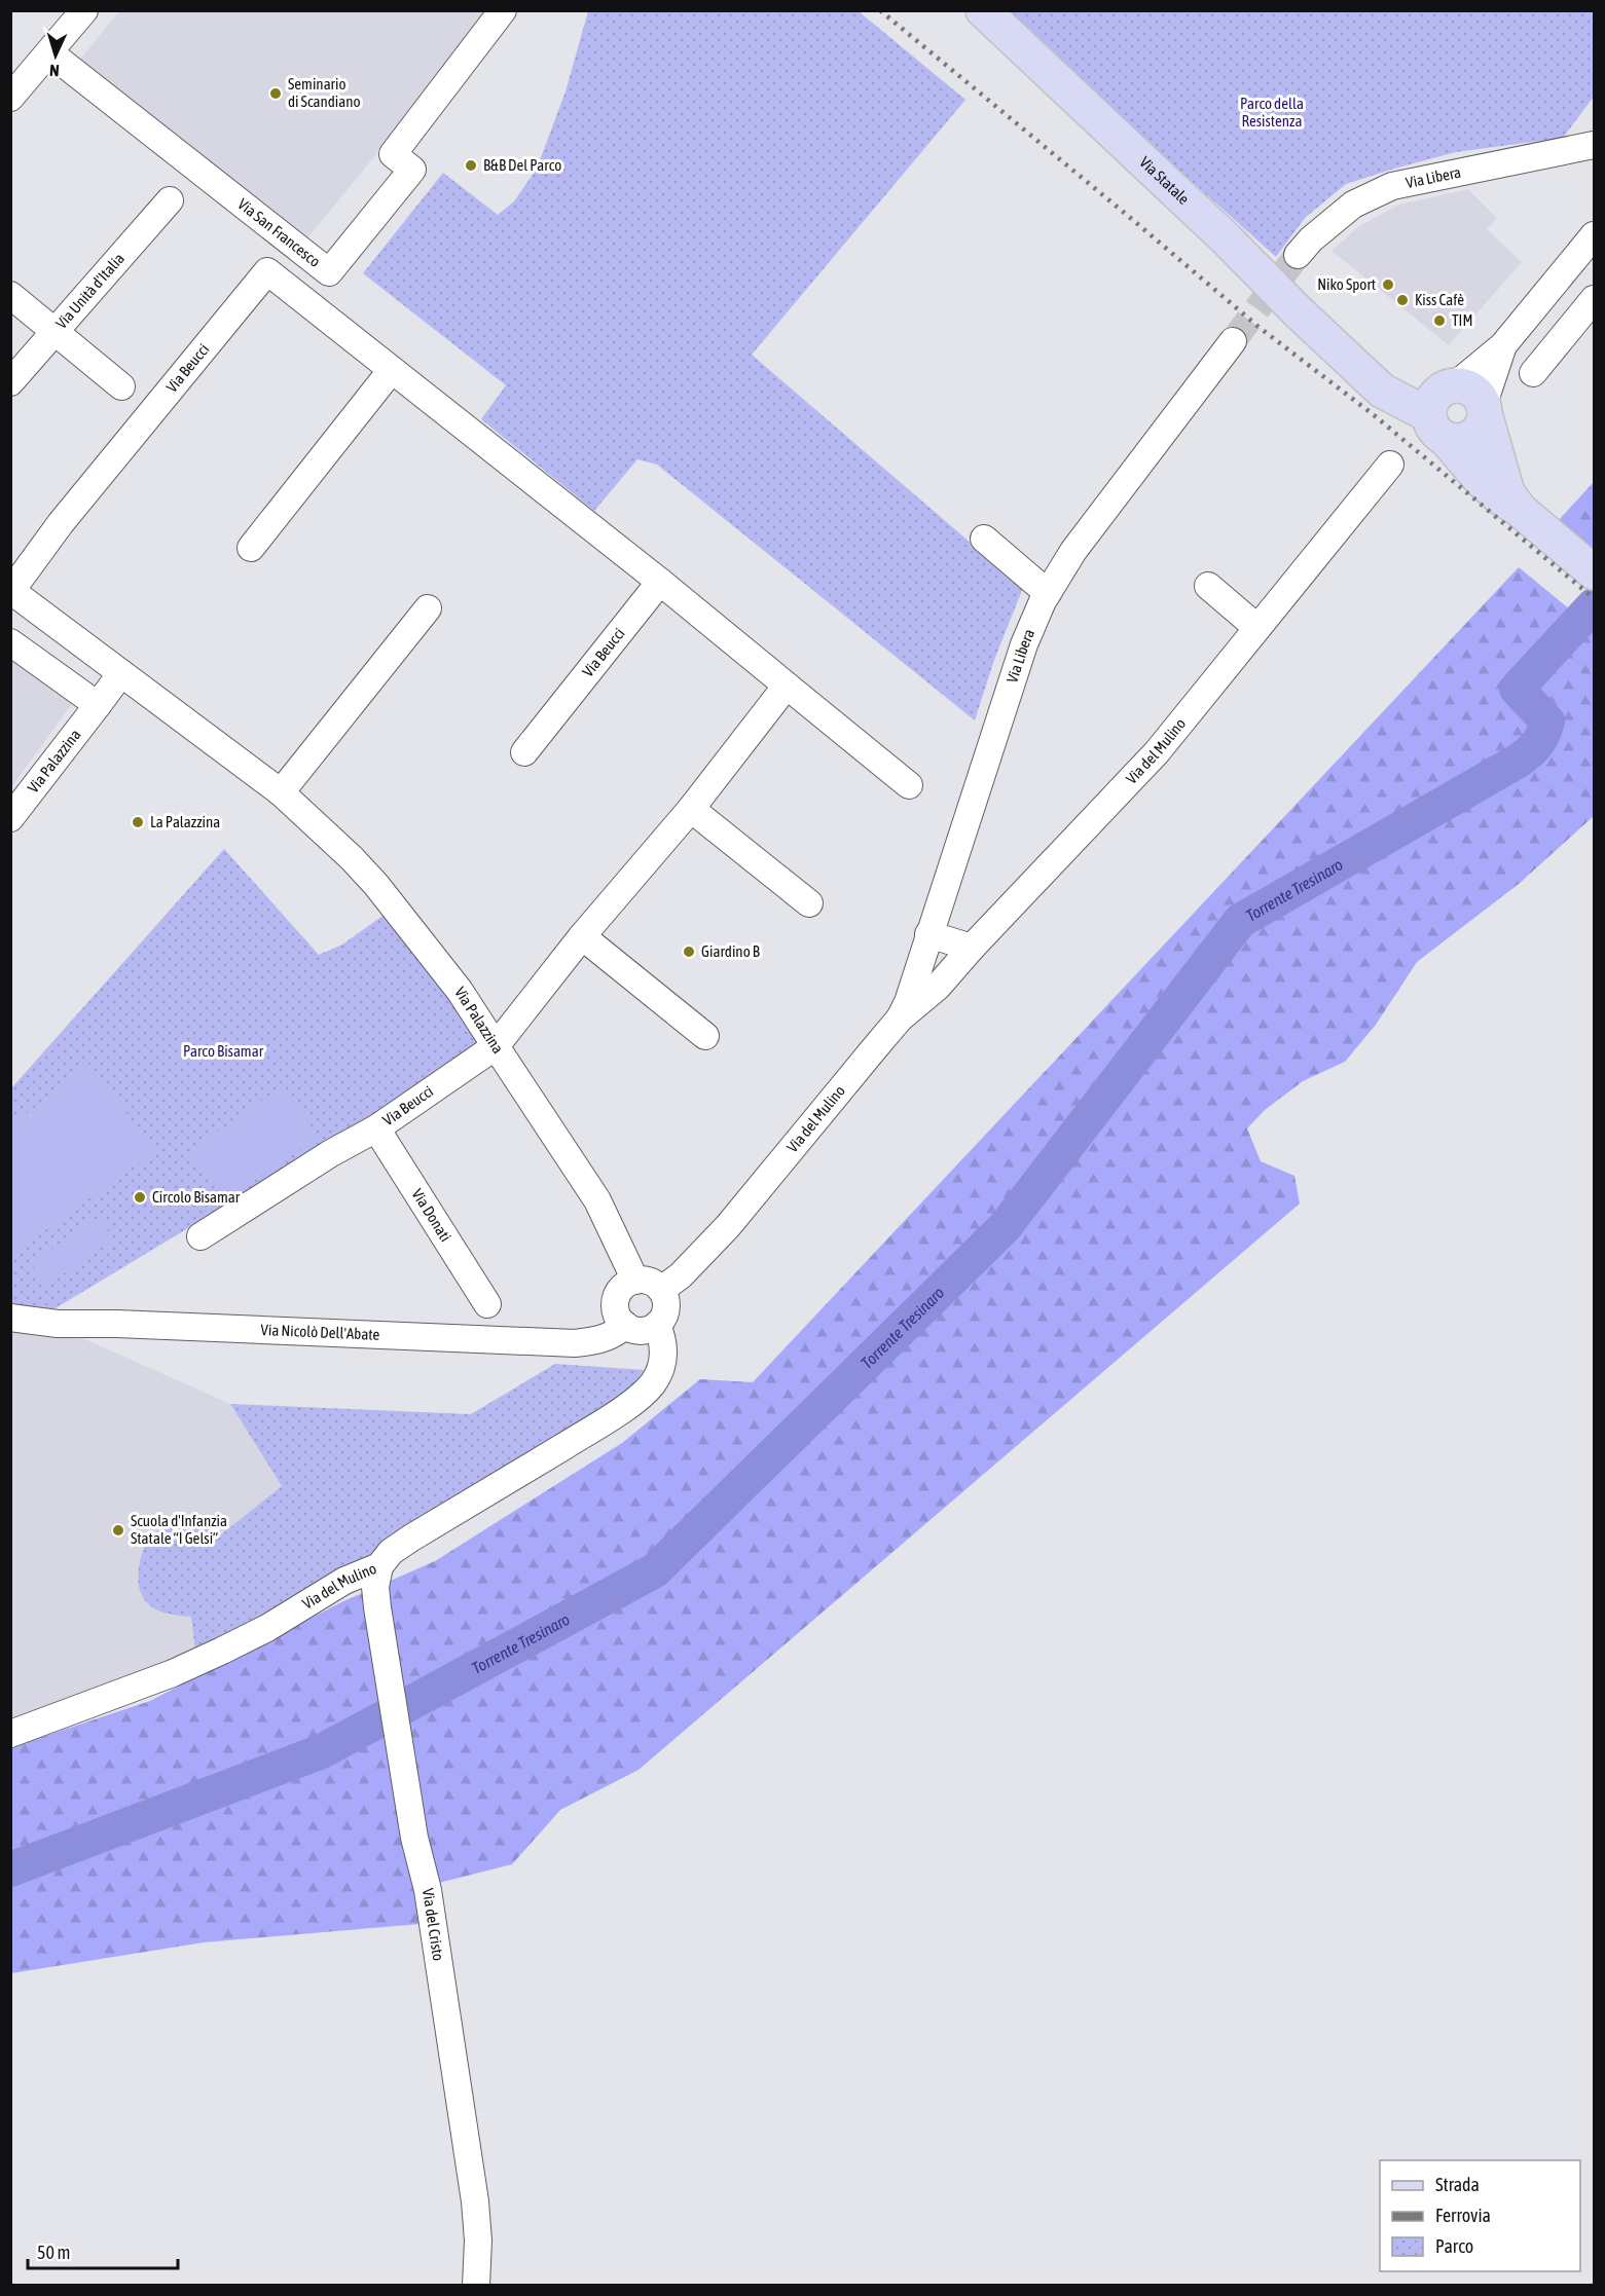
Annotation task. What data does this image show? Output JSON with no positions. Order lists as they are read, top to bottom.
{
  "streets": {
    "main road": ["Via Statale"],
    "street": [
      "Via Libera",
      "Via San Francesco",
      "Via Unità d'Italia",
      "Via Beucci",
      "Via del Mulino",
      "Via Palazzina",
      "Via Donati",
      "Via Nicolò Dell'Abate",
      "Via del Cristo"
    ]
  },
  "crossings": [
    ["Via Libera", "Via del Mulino"],
    ["Via Beucci", "Via Palazzina"],
    ["Via Beucci", "Via Donati"],
    ["Via del Mulino", "Via Palazzina"],
    ["Via del Mulino", "Via Nicolò Dell'Abate"],
    ["Via del Mulino", "Via del Cristo"],
    ["Via Palazzina", "Via Nicolò Dell'Abate"]
  ],
  "water": ["Torrente Tresinaro"],
  "parks": ["Parco della Resistenza", "Parco Bisamar"],
  "places": [
    "Seminario di Scandiano",
    "B&B Del Parco",
    "Niko Sport",
    "Kiss Cafè",
    "TIM",
    "La Palazzina",
    "Giardino B",
    "Circolo Bisamar",
    "Scuola d'Infanzia Statale “I Gelsi”"
  ],
  "legend": ["Strada", "Ferrovia", "Parco"],
  "scale_bar": "50 m",
  "north": "bottom"
}
